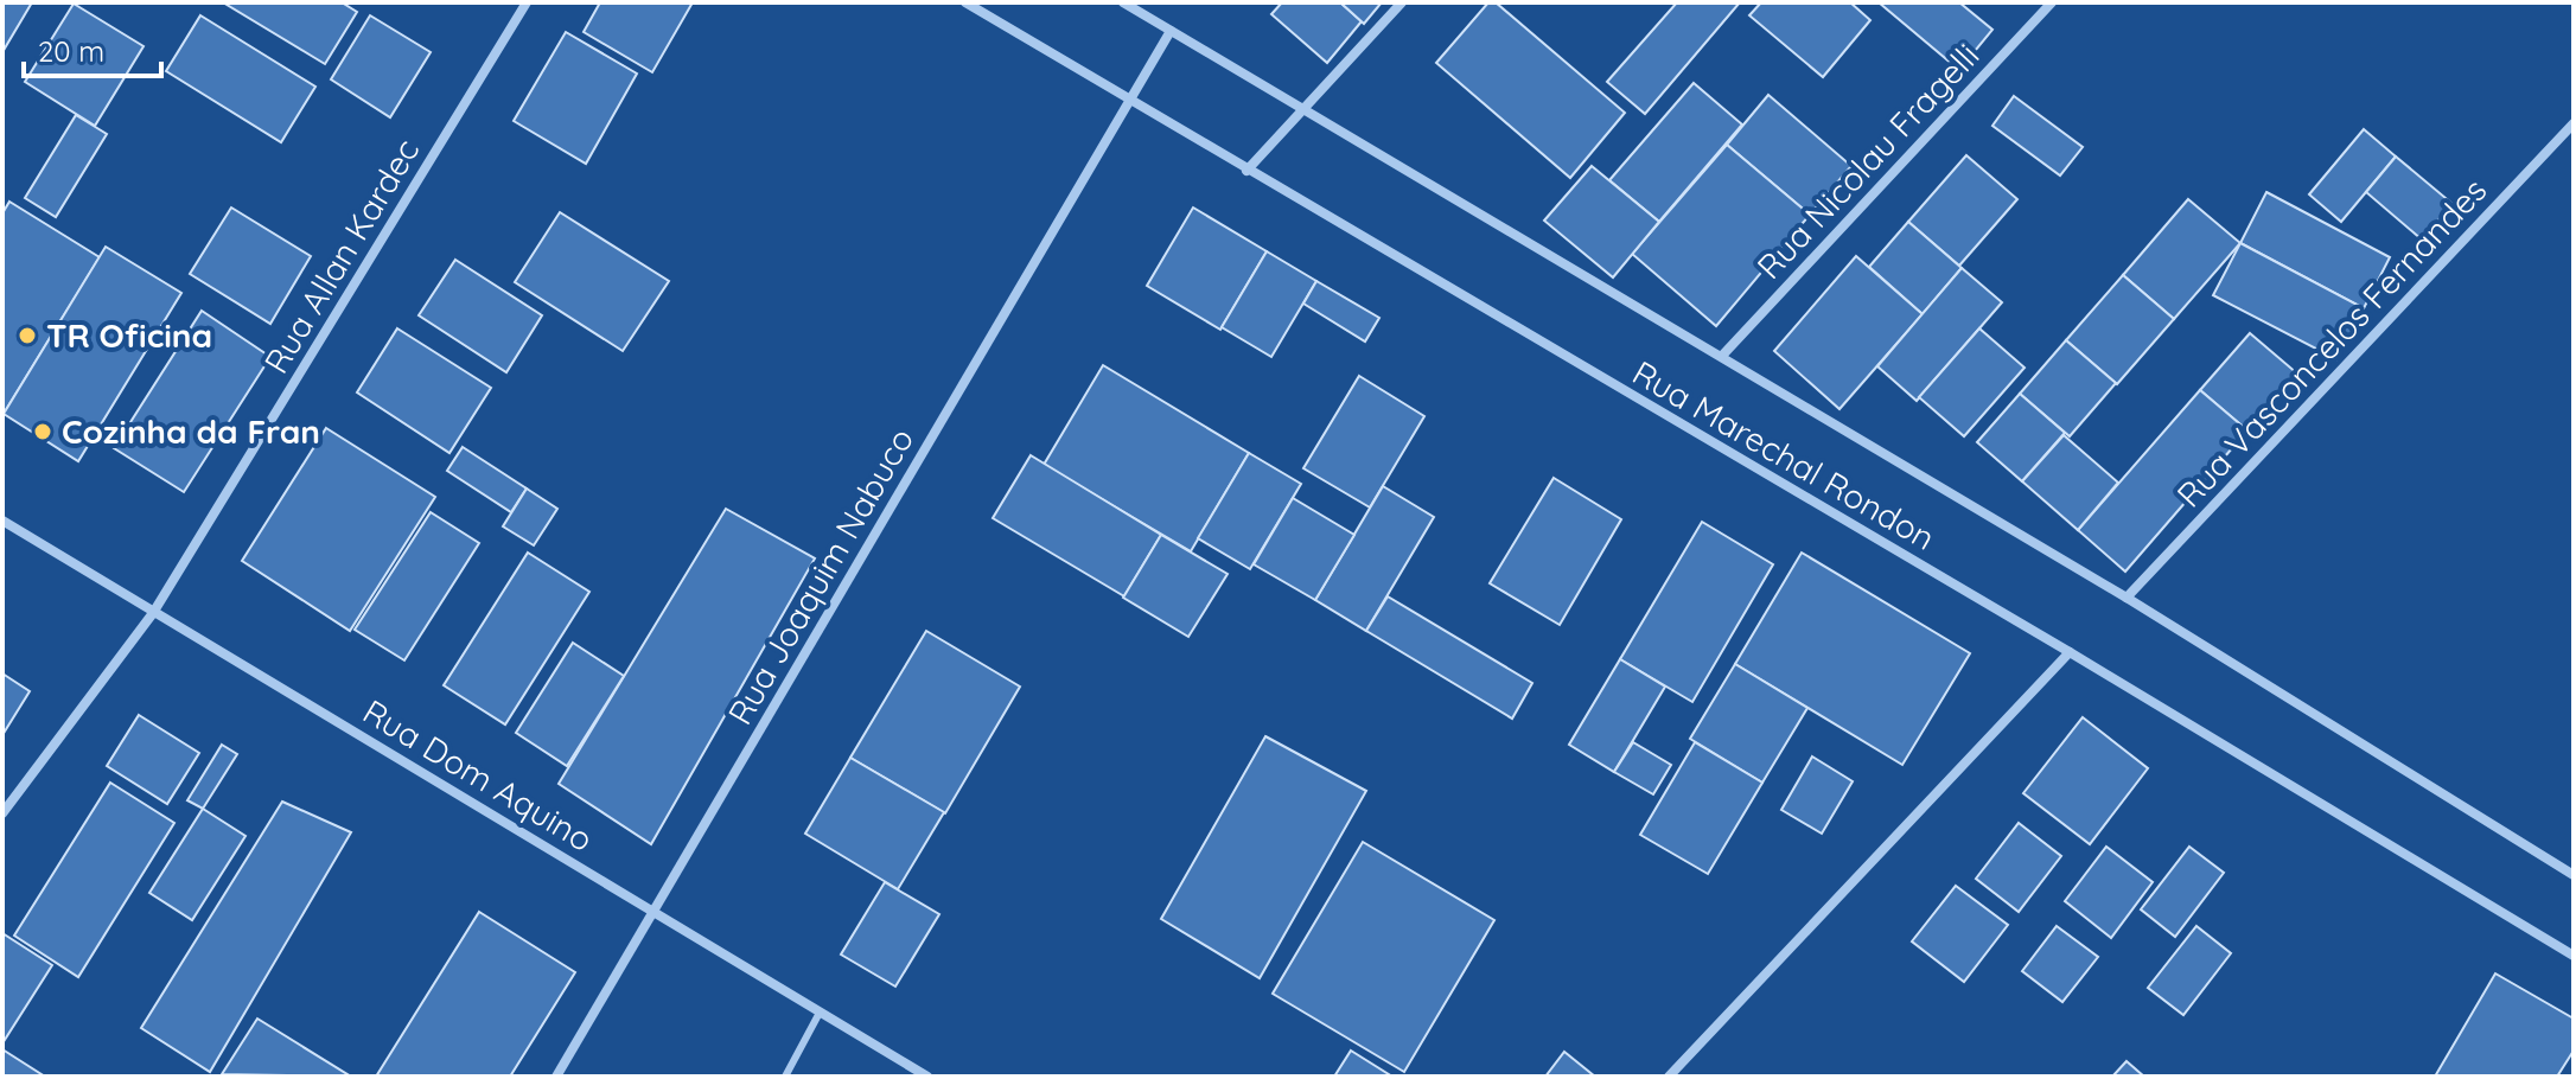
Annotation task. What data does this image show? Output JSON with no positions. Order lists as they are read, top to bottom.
{
  "streets": {
    "street": [
      "Rua Nicolau Fragelli",
      "Rua Allan Kardec",
      "Rua Vasconcelos Fernandes",
      "Rua Marechal Rondon",
      "Rua Joaquim Nabuco",
      "Rua Dom Aquino"
    ]
  },
  "crossings": [
    ["Rua Nicolau Fragelli", "Rua Marechal Rondon"],
    ["Rua Allan Kardec", "Rua Dom Aquino"],
    ["Rua Vasconcelos Fernandes", "Rua Marechal Rondon"],
    ["Rua Marechal Rondon", "Rua Joaquim Nabuco"],
    ["Rua Joaquim Nabuco", "Rua Dom Aquino"]
  ],
  "places": ["TR Oficina", "Cozinha da Fran"],
  "scale_bar": "20 m"
}
